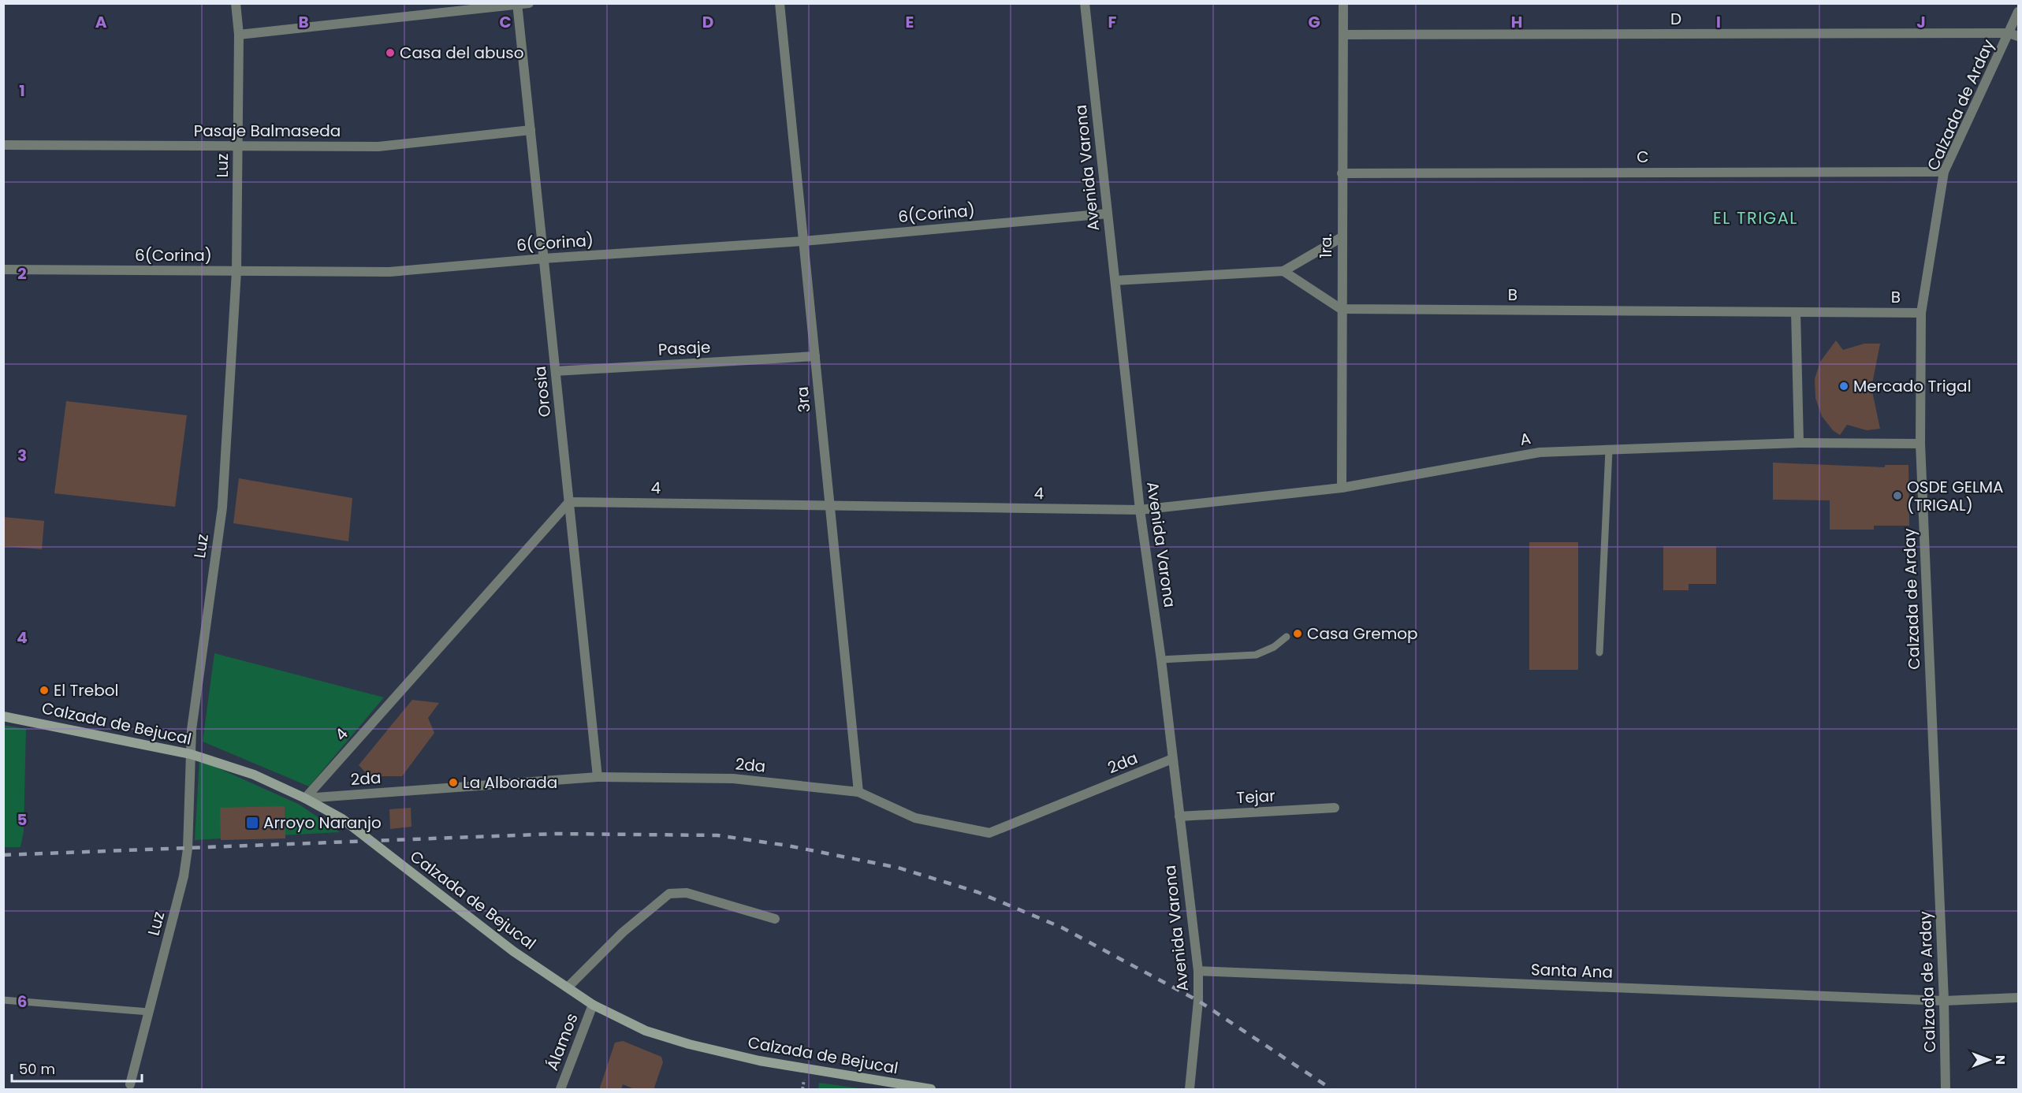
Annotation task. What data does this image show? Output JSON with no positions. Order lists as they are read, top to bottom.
{
  "streets": {
    "main road": ["Calzada de Bejucal"],
    "street": [
      "D",
      "Calzada de Arday",
      "Pasaje Balmaseda",
      "C",
      "Luz",
      "Avenida Varona",
      "6(Corina)",
      "1ra.",
      "B",
      "Pasaje",
      "Orosia",
      "3ra",
      "A",
      "4",
      "2da",
      "Tejar",
      "Santa Ana",
      "Álamos"
    ]
  },
  "crossings": [
    ["D", "Calzada de Arday"],
    ["D", "1ra."],
    ["Calzada de Arday", "C"],
    ["Calzada de Arday", "B"],
    ["Calzada de Arday", "A"],
    ["Calzada de Arday", "Santa Ana"],
    ["Pasaje Balmaseda", "Luz"],
    ["Pasaje Balmaseda", "Orosia"],
    ["C", "1ra."],
    ["Luz", "6(Corina)"],
    ["Luz", "Calzada de Bejucal"],
    ["Avenida Varona", "6(Corina)"],
    ["Avenida Varona", "A"],
    ["Avenida Varona", "4"],
    ["Avenida Varona", "2da"],
    ["Avenida Varona", "Tejar"],
    ["Avenida Varona", "Santa Ana"],
    ["6(Corina)", "Orosia"],
    ["6(Corina)", "3ra"],
    ["1ra.", "B"],
    ["1ra.", "A"],
    ["Pasaje", "Orosia"],
    ["Pasaje", "3ra"],
    ["Orosia", "4"],
    ["Orosia", "2da"],
    ["3ra", "4"],
    ["3ra", "2da"],
    ["A", "4"],
    ["4", "Calzada de Bejucal"],
    ["4", "2da"],
    ["Calzada de Bejucal", "2da"],
    ["Calzada de Bejucal", "Álamos"]
  ],
  "districts": ["EL TRIGAL"],
  "places": {
    "other": [
      "Casa del abuso",
      "Mercado Trigal",
      "OSDE GELMA (TRIGAL)",
      "Casa Gremop",
      "El Trebol",
      "La Alborada"
    ],
    "transit": ["Arroyo Naranjo"]
  },
  "scale_bar": "50 m",
  "north": "right",
  "grid": {
    "columns": [
      "A",
      "B",
      "C",
      "D",
      "E",
      "F",
      "G",
      "H",
      "I",
      "J"
    ],
    "rows": [
      "1",
      "2",
      "3",
      "4",
      "5",
      "6"
    ]
  }
}
